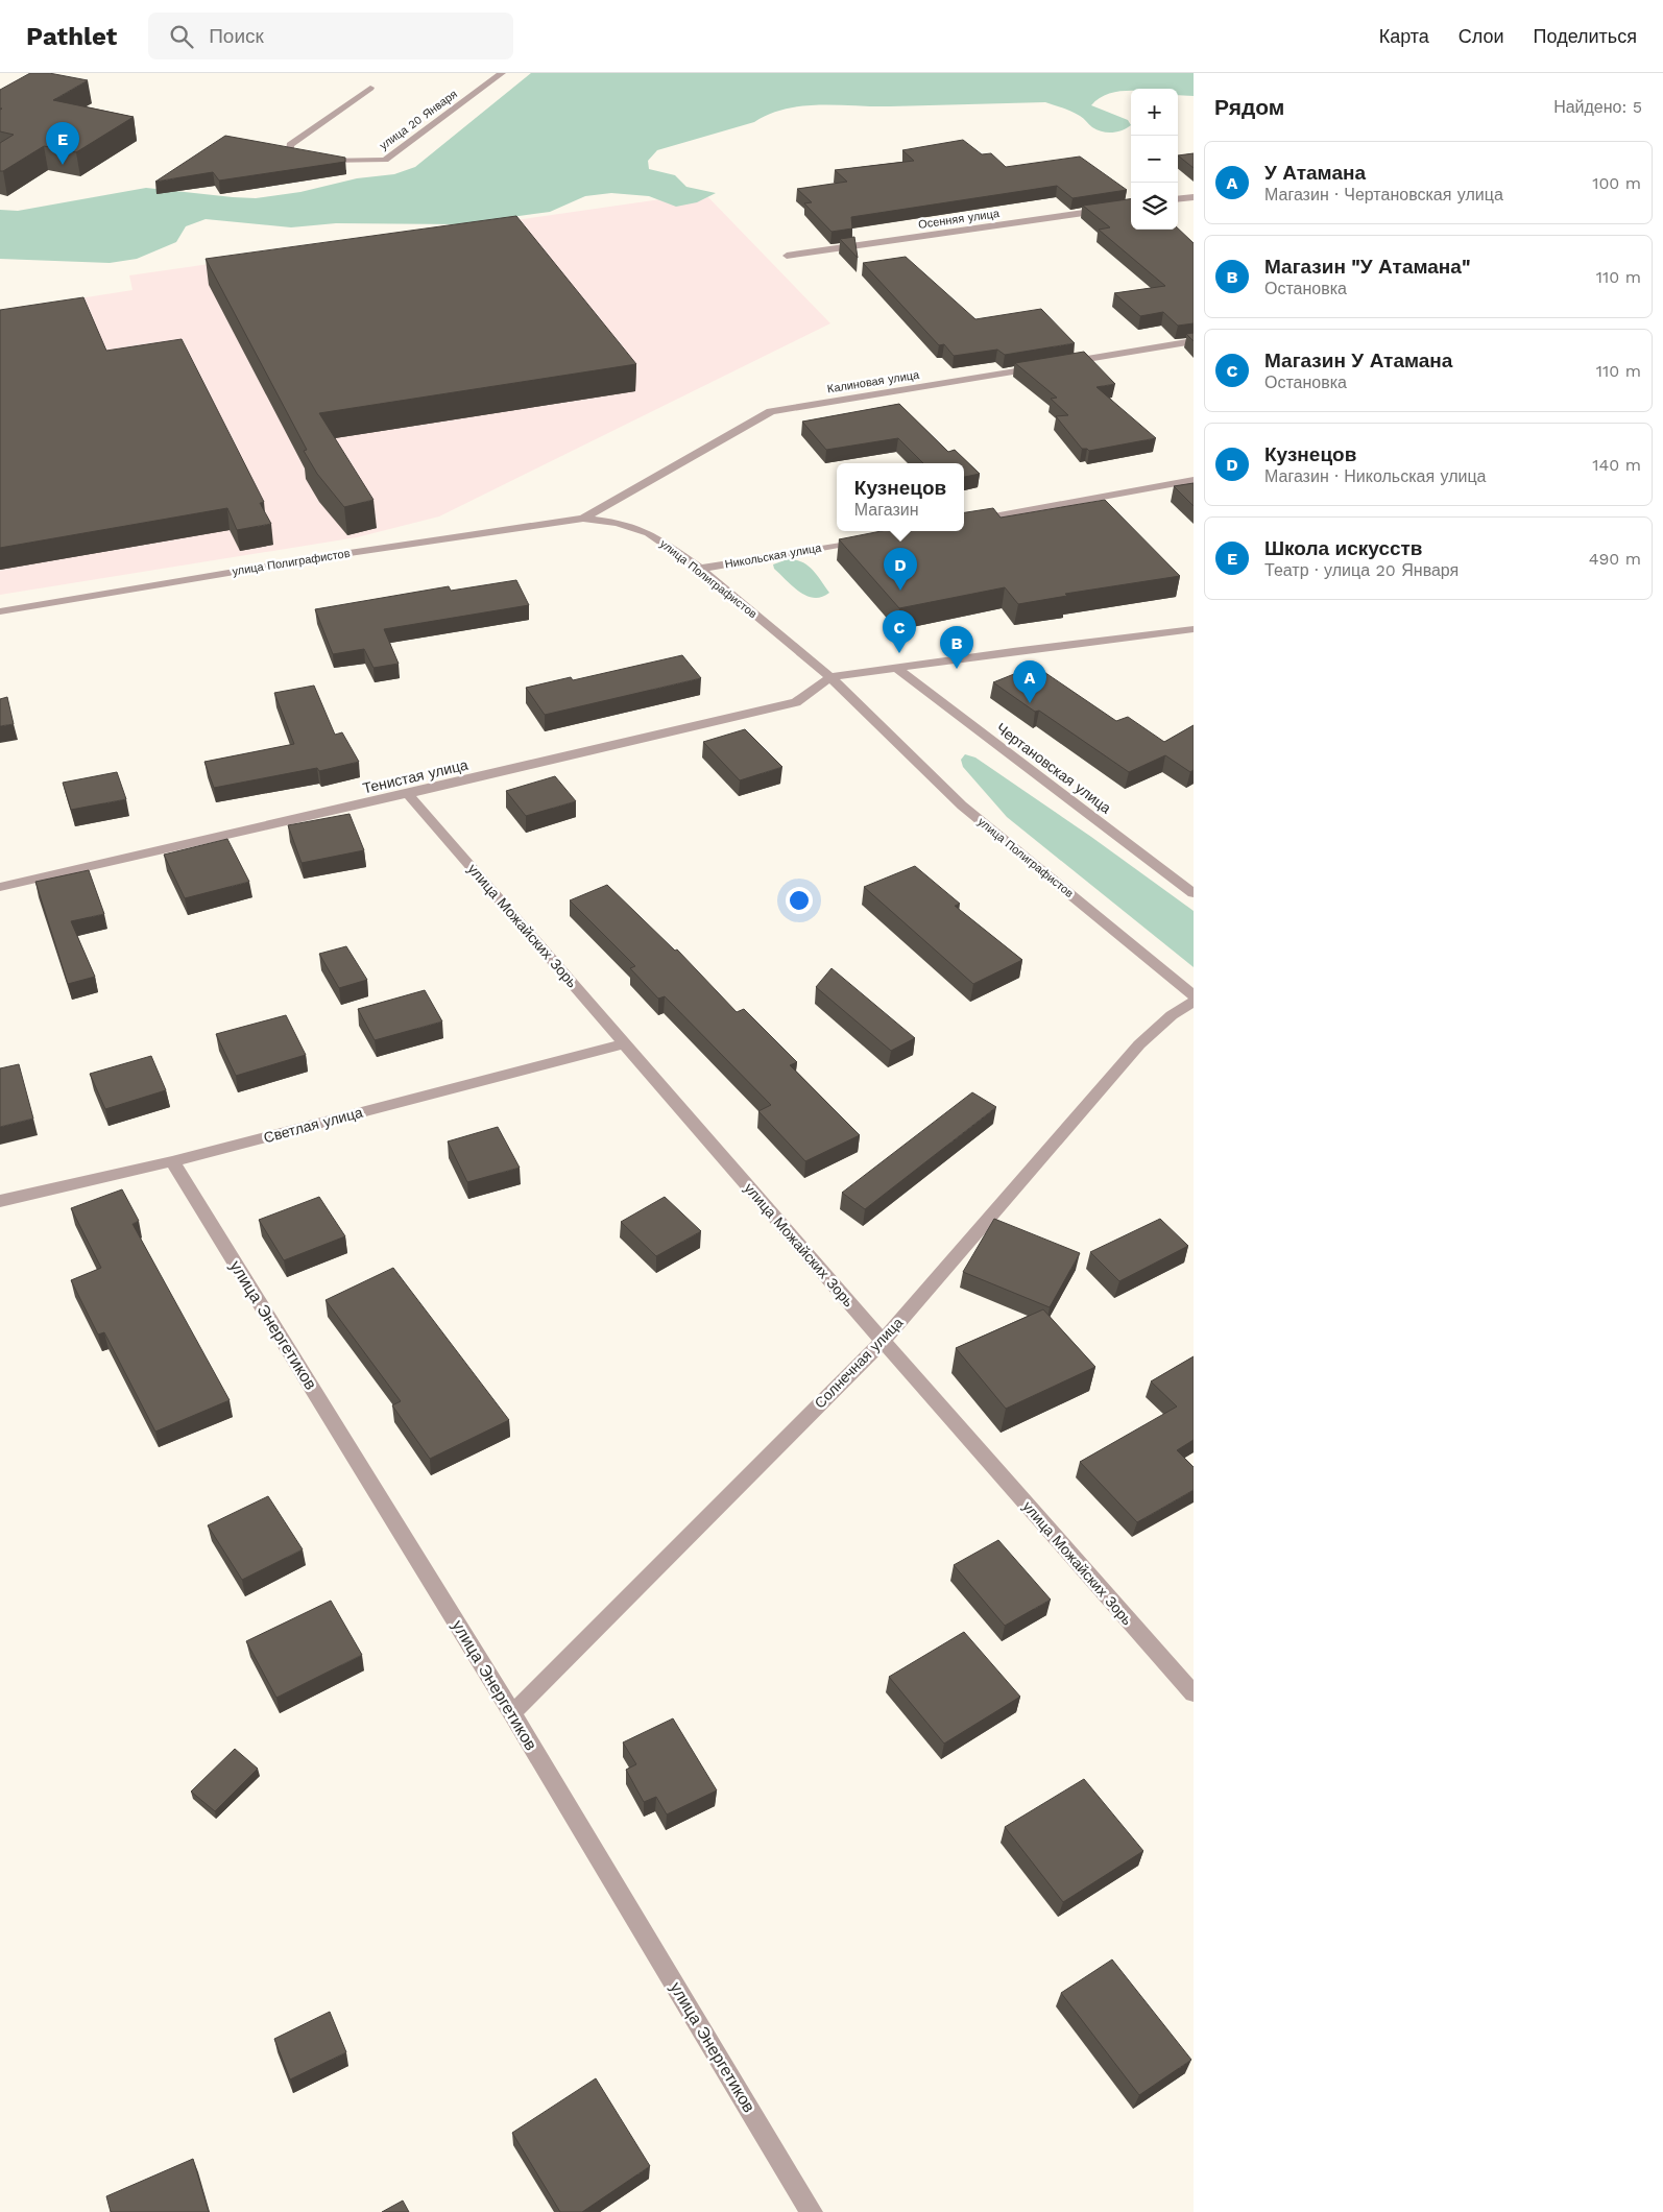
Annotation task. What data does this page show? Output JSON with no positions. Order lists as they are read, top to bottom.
{
  "streets": {
    "street": [
      "улица 20 Января",
      "Осенняя улица",
      "Калиновая улица",
      "Никольская улица",
      "улица Полиграфистов",
      "Чертановская улица",
      "Тенистая улица",
      "улица Можайских Зорь",
      "Светлая улица",
      "улица Энергетиков",
      "Солнечная улица"
    ]
  },
  "crossings": [
    ["Калиновая улица", "улица Полиграфистов"],
    ["Никольская улица", "улица Полиграфистов"],
    ["улица Полиграфистов", "Тенистая улица"],
    ["Тенистая улица", "улица Можайских Зорь"],
    ["улица Можайских Зорь", "Светлая улица"],
    ["улица Можайских Зорь", "Солнечная улица"],
    ["Светлая улица", "улица Энергетиков"],
    ["улица Энергетиков", "Солнечная улица"]
  ],
  "page": {
    "header": "Pathlet",
    "search": "Поиск",
    "nav": ["Карта", "Слои", "Поделиться"],
    "heading": ["Рядом", "Найдено: 5"],
    "map_buttons": ["+", "−"],
    "pins": [
      "E",
      "D",
      "C",
      "B",
      "A"
    ],
    "list": [
      {
        "mark": "A",
        "name": "У Атамана",
        "note": "Магазин · Чертановская улица",
        "value": "100 m"
      },
      {
        "mark": "B",
        "name": "Магазин \"У Атамана\"",
        "note": "Остановка",
        "value": "110 m"
      },
      {
        "mark": "C",
        "name": "Магазин У Атамана",
        "note": "Остановка",
        "value": "110 m"
      },
      {
        "mark": "D",
        "name": "Кузнецов",
        "note": "Магазин · Никольская улица",
        "value": "140 m"
      },
      {
        "mark": "E",
        "name": "Школа искусств",
        "note": "Театр · улица 20 Января",
        "value": "490 m"
      }
    ],
    "popup": ["Кузнецов", "Магазин"]
  }
}
